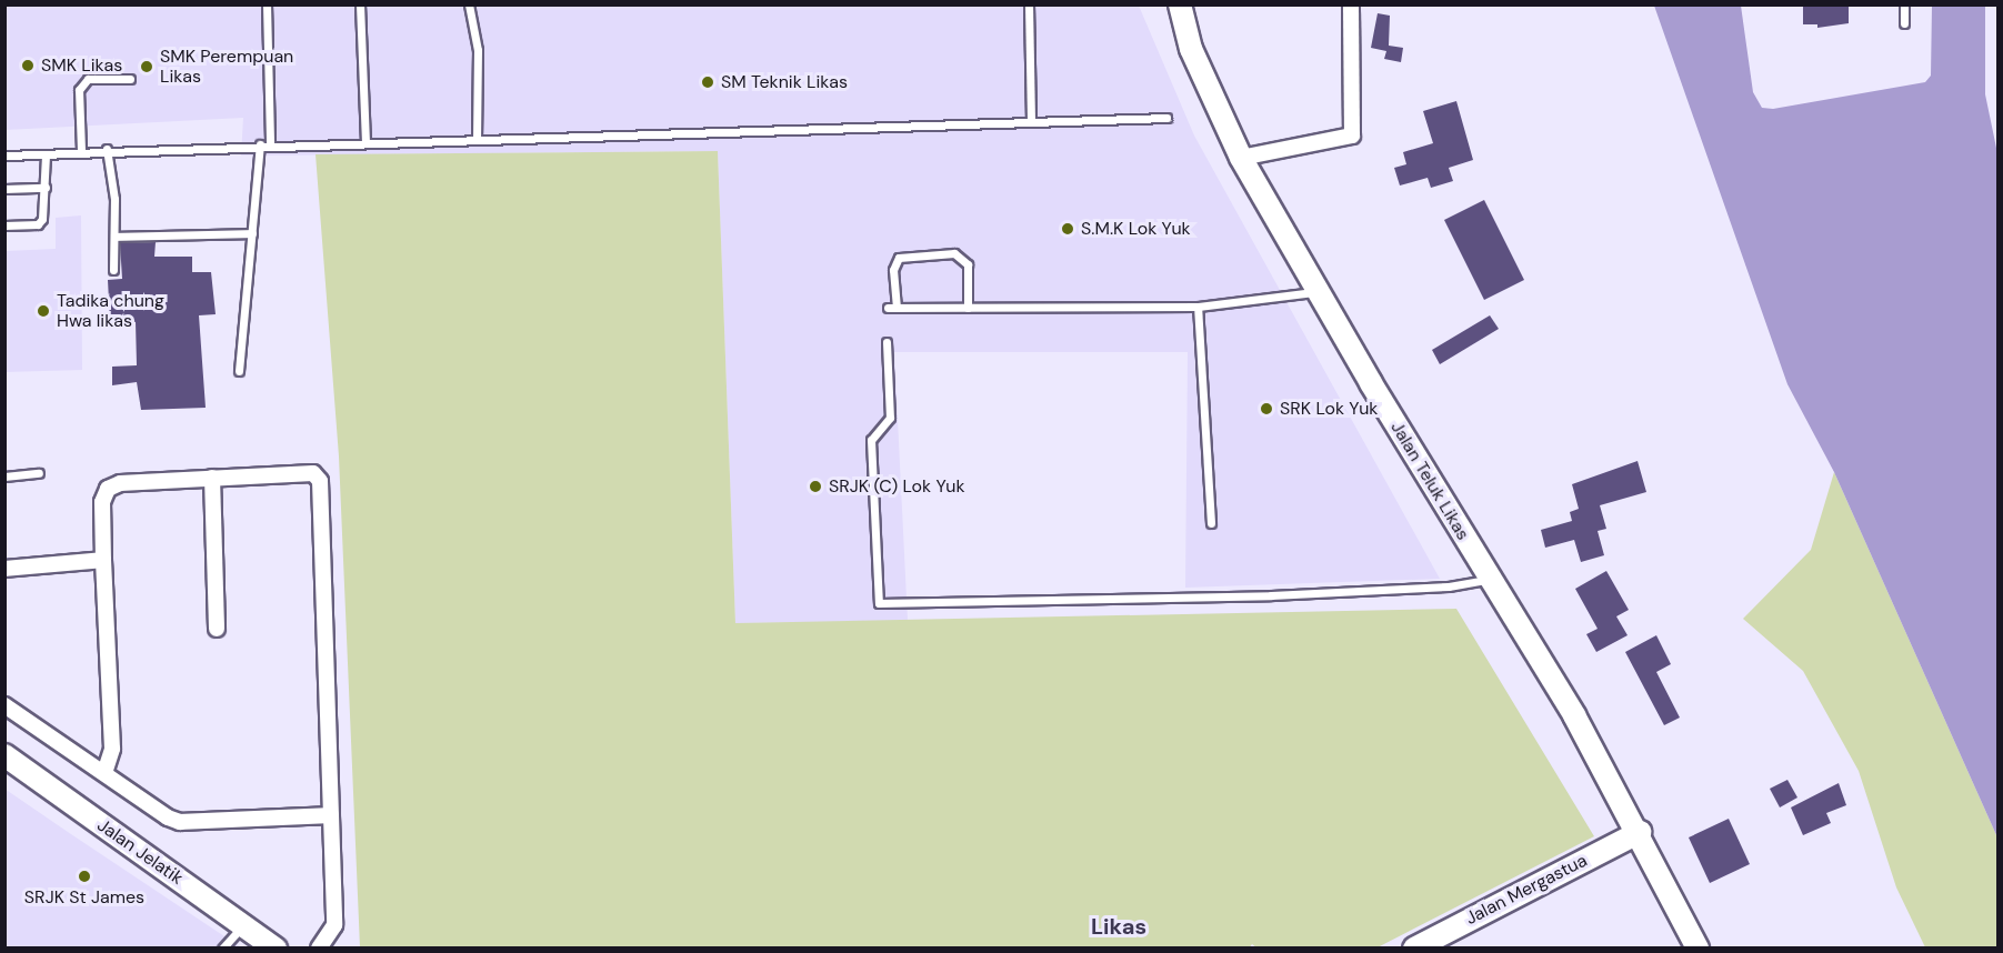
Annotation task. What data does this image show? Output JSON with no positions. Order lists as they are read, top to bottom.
{
  "streets": {
    "street": ["Jalan Teluk Likas", "Jalan Jelatik", "Jalan Mergastua"]
  },
  "crossings": [
    ["Jalan Teluk Likas", "Jalan Mergastua"]
  ],
  "districts": ["Likas"],
  "places": [
    "SMK Likas",
    "SMK Perempuan Likas",
    "SM Teknik Likas",
    "S.M.K Lok Yuk",
    "Tadika chung Hwa likas",
    "SRK Lok Yuk",
    "SRJK (C) Lok Yuk",
    "SRJK St James"
  ]
}
